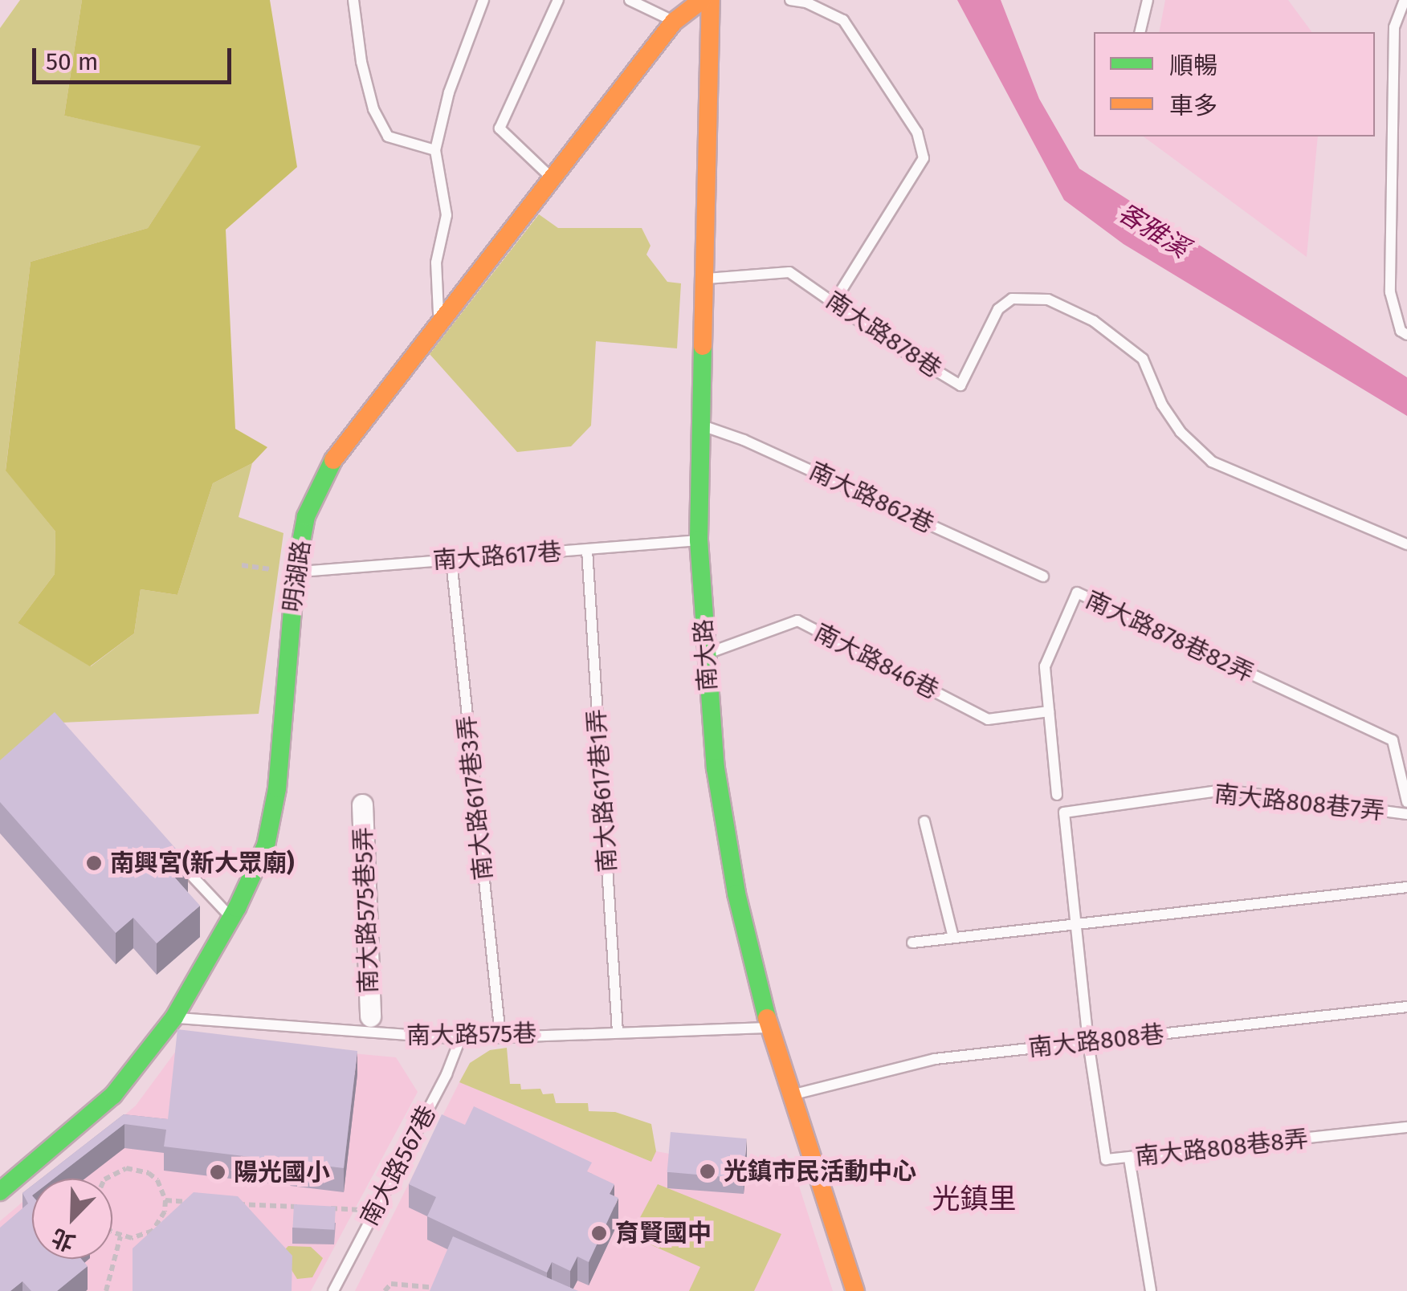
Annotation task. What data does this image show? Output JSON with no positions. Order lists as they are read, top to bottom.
{
  "streets": {
    "street": ["明湖路", "南大路", "南大路575巷5弄"],
    "lane": [
      "南大路878巷",
      "南大路862巷",
      "南大路617巷",
      "南大路878巷82弄",
      "南大路846巷",
      "南大路617巷1弄",
      "南大路617巷3弄",
      "南大路808巷7弄",
      "南大路575巷",
      "南大路808巷",
      "南大路808巷8弄",
      "南大路567巷"
    ]
  },
  "crossings": [
    ["南大路878巷", "南大路"],
    ["南大路862巷", "南大路"],
    ["南大路617巷", "明湖路"],
    ["南大路617巷", "南大路"],
    ["南大路617巷", "南大路617巷1弄"],
    ["南大路617巷", "南大路617巷3弄"],
    ["明湖路", "南大路575巷"],
    ["南大路878巷82弄", "南大路846巷"],
    ["南大路", "南大路846巷"],
    ["南大路", "南大路575巷"],
    ["南大路", "南大路808巷"],
    ["南大路617巷1弄", "南大路575巷"],
    ["南大路617巷3弄", "南大路575巷"],
    ["南大路808巷7弄", "南大路808巷"],
    ["南大路808巷7弄", "南大路808巷8弄"],
    ["南大路575巷", "南大路567巷"],
    ["南大路808巷", "南大路808巷8弄"]
  ],
  "districts": ["光鎮里"],
  "water": ["客雅溪"],
  "places": [
    "南興宮(新大眾廟)",
    "光鎮市民活動中心",
    "陽光國小",
    "育賢國中"
  ],
  "legend": ["順暢", "車多"],
  "scale_bar": "50 m",
  "north": "bottom left"
}
